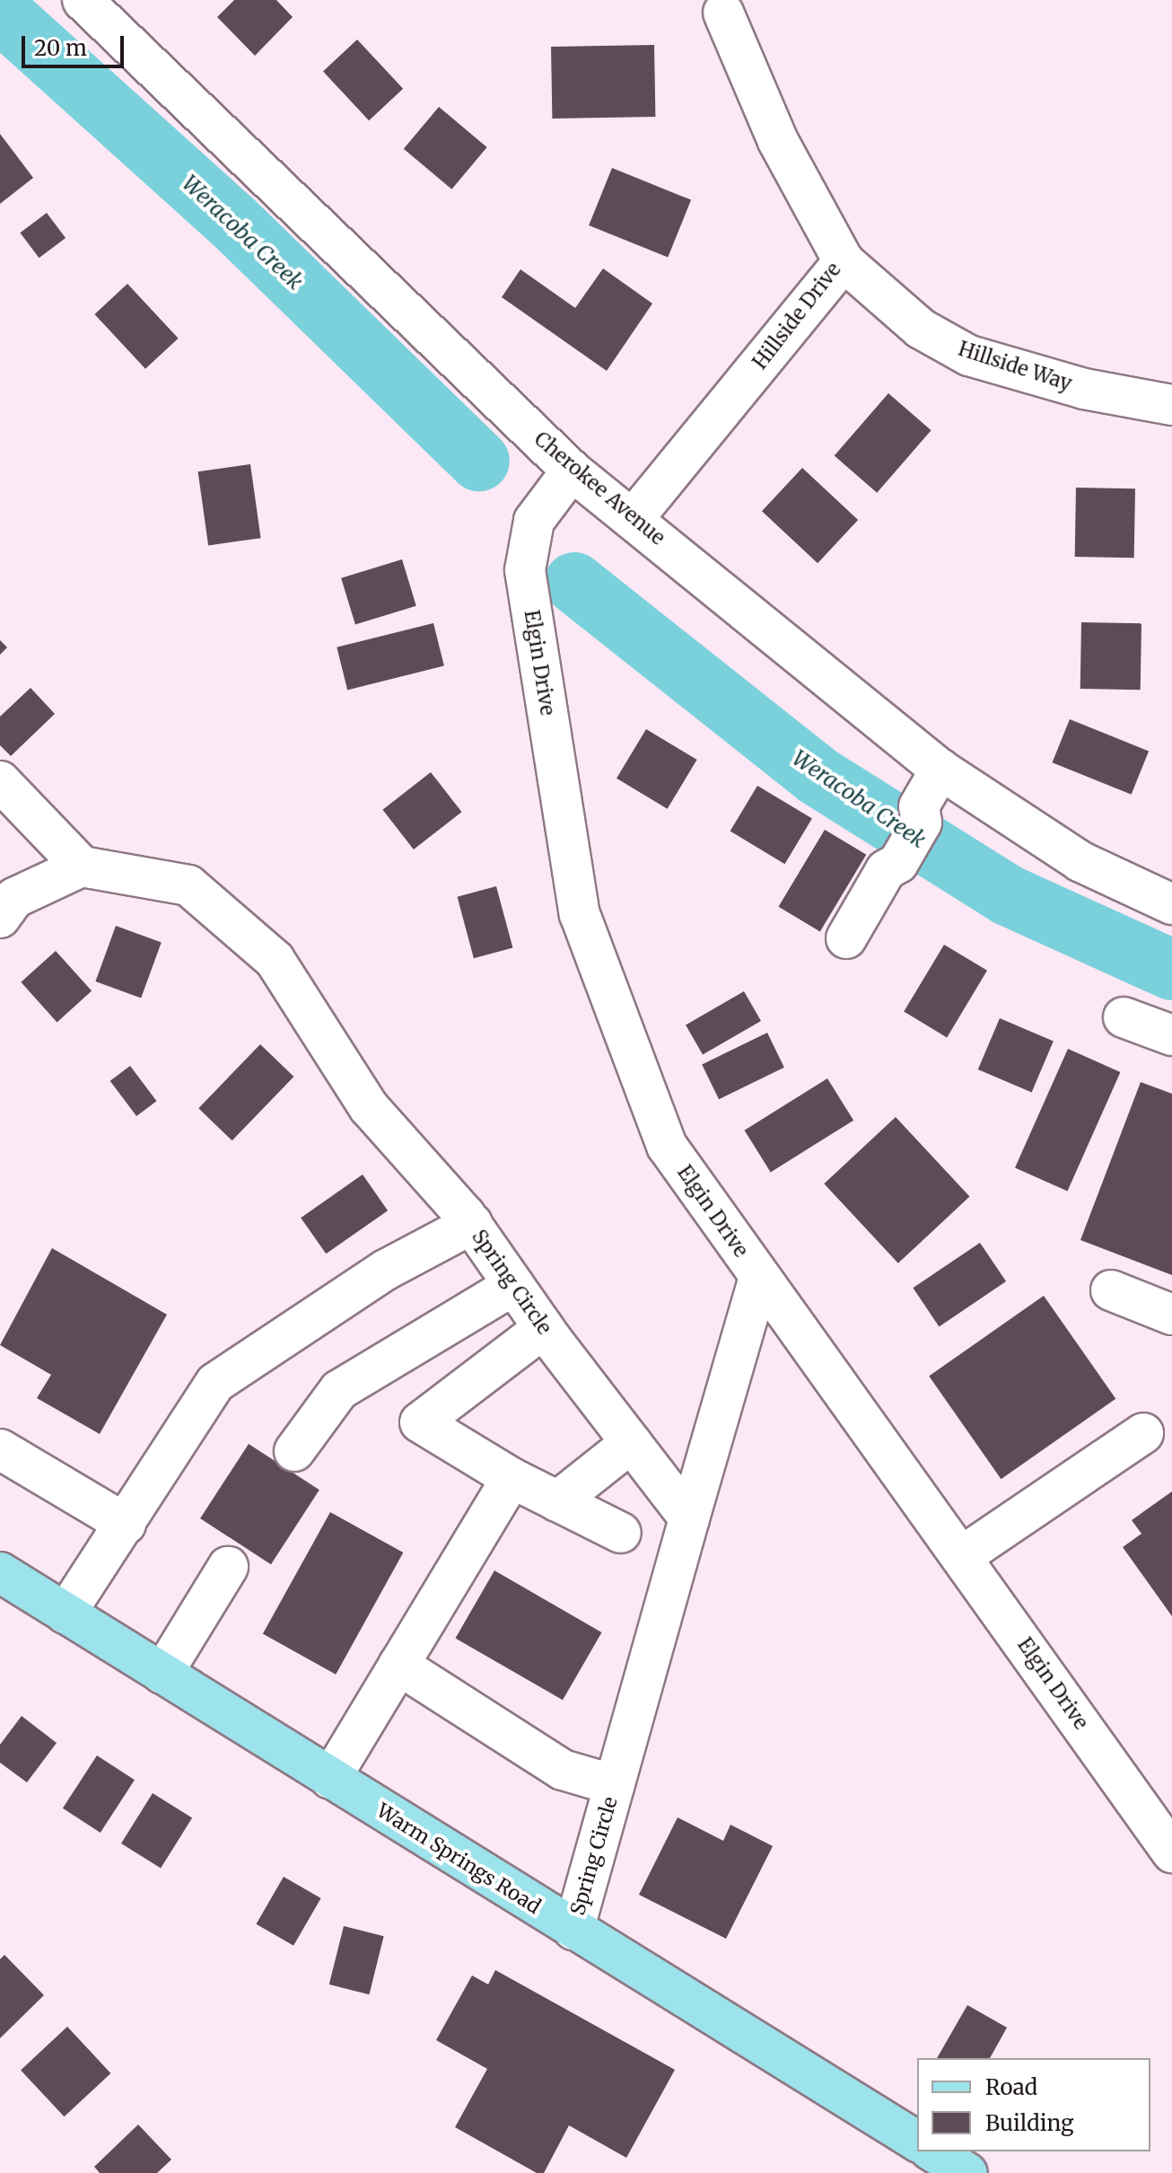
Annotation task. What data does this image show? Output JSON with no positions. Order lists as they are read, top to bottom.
{
  "streets": {
    "main road": ["Warm Springs Road"],
    "street": [
      "Hillside Drive",
      "Hillside Way",
      "Cherokee Avenue",
      "Elgin Drive",
      "Spring Circle"
    ]
  },
  "crossings": [
    ["Hillside Drive", "Hillside Way"],
    ["Hillside Drive", "Cherokee Avenue"],
    ["Cherokee Avenue", "Elgin Drive"],
    ["Spring Circle", "Warm Springs Road"]
  ],
  "water": ["Weracoba Creek"],
  "legend": ["Road", "Building"],
  "scale_bar": "20 m"
}
